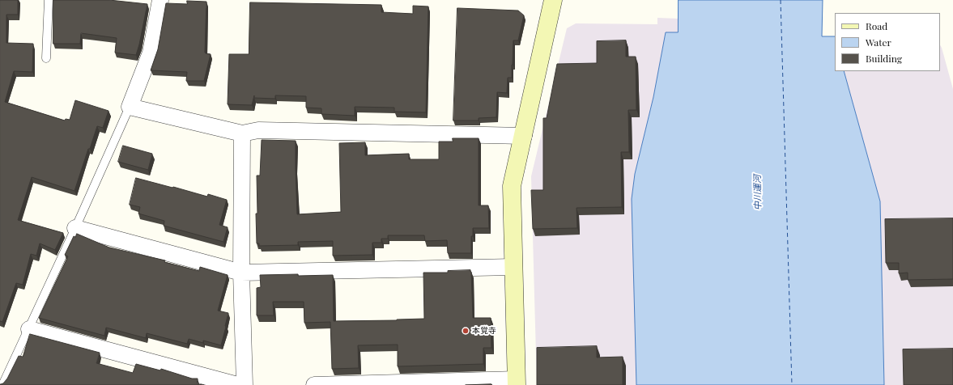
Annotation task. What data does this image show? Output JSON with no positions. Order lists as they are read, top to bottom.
{
  "water": ["中川運河"],
  "places": ["本覚寺"],
  "legend": ["Road", "Water", "Building"]
}
